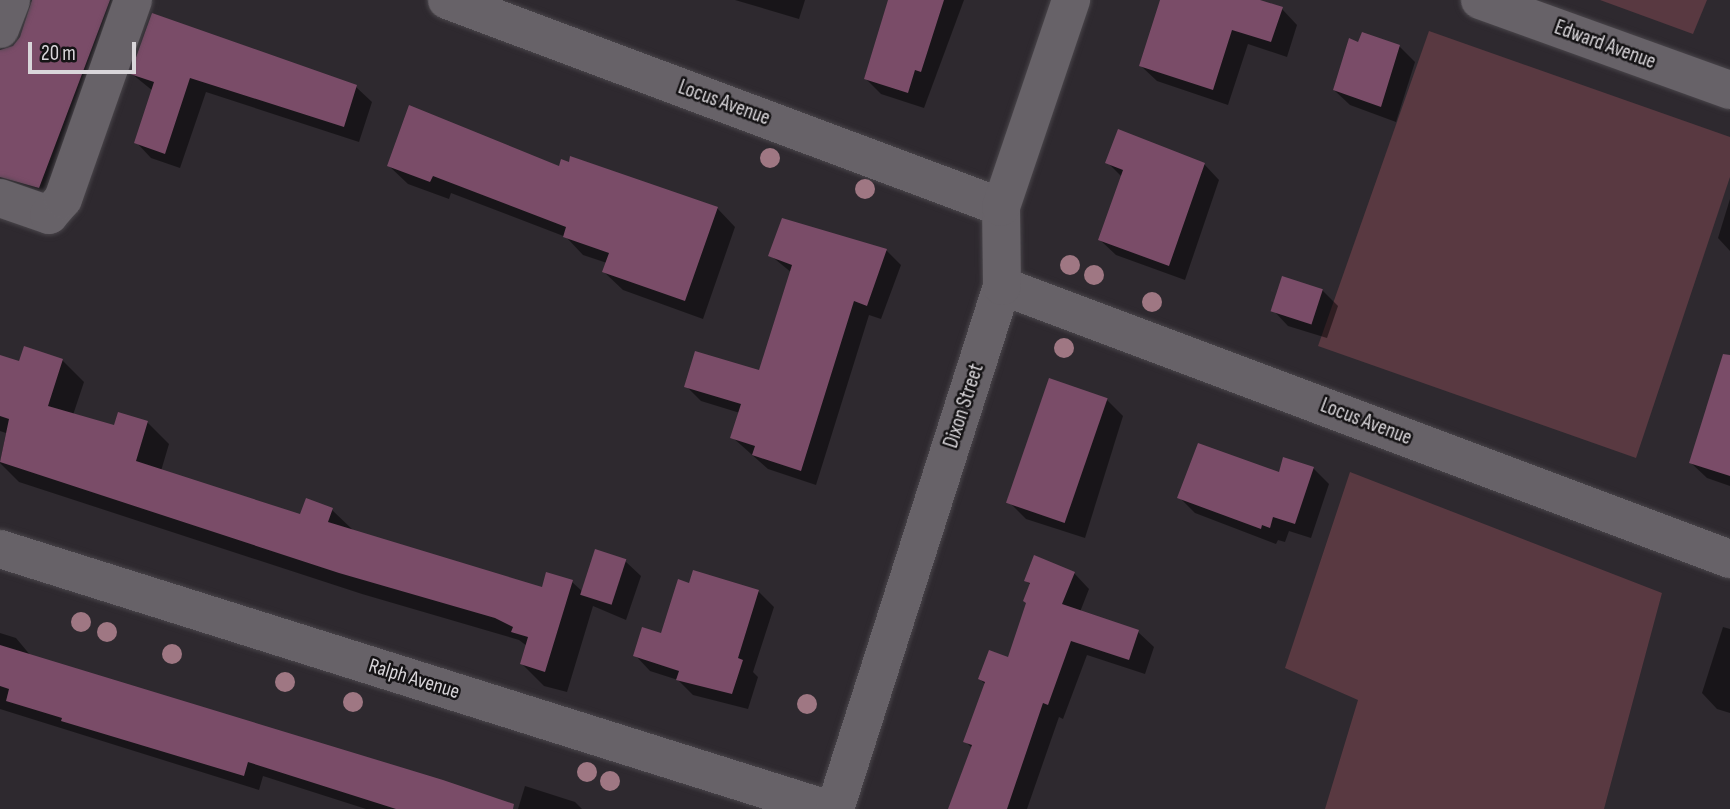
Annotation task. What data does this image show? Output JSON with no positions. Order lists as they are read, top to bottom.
{
  "streets": {
    "street": [
      "Edward Avenue",
      "Locus Avenue",
      "Dixon Street",
      "Ralph Avenue"
    ]
  },
  "crossings": [
    ["Locus Avenue", "Dixon Street"]
  ],
  "scale_bar": "20 m"
}
